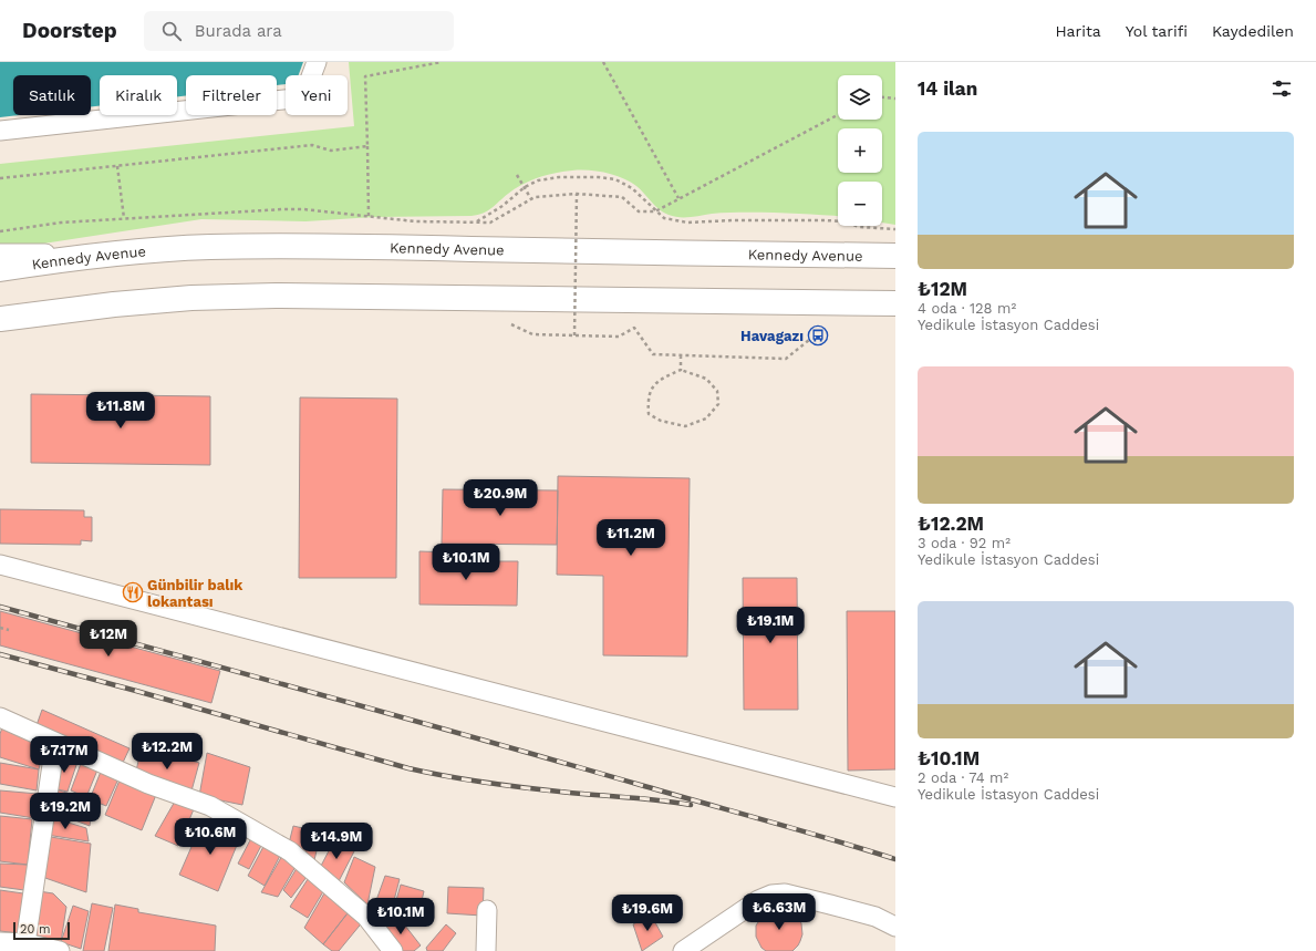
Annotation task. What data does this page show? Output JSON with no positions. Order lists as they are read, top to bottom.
{
  "streets": {
    "highway": ["Kennedy Avenue"]
  },
  "places": {
    "bus stop": ["Havagazı"],
    "restaurant": ["Günbilir balık lokantası"]
  },
  "scale_bar": "20 m",
  "page": {
    "header": "Doorstep",
    "search": "Burada ara",
    "nav": ["Harita", "Yol tarifi", "Kaydedilen"],
    "heading": "14 ilan",
    "map_buttons": ["+", "−"],
    "chip": [
      "Satılık",
      "Kiralık",
      "Filtreler",
      "Yeni"
    ],
    "list": [
      {
        "name": "₺12M",
        "note": "4 oda · 128 m² · Yedikule İstasyon Caddesi"
      },
      {
        "name": "₺12.2M",
        "note": "3 oda · 92 m² · Yedikule İstasyon Caddesi"
      },
      {
        "name": "₺10.1M",
        "note": "2 oda · 74 m² · Yedikule İstasyon Caddesi"
      }
    ],
    "price": [
      "₺11.8M",
      "₺20.9M",
      "₺11.2M",
      "₺10.1M",
      "₺19.1M",
      "₺12M",
      "₺12.2M",
      "₺7.17M",
      "₺19.2M",
      "₺10.6M",
      "₺14.9M",
      "₺6.63M",
      "₺19.6M",
      "₺10.1M"
    ],
    "scale": "20 m"
  }
}
